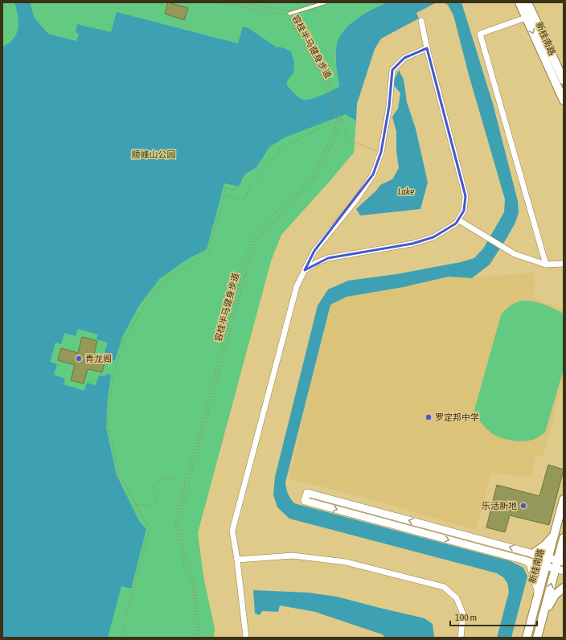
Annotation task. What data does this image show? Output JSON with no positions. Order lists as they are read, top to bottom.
{
  "streets": {
    "main road": ["新桂南路"],
    "path": ["容桂半马健身步道"]
  },
  "water": ["Lake"],
  "parks": ["顺峰山公园"],
  "places": ["青龙阁", "罗定邦中学", "乐活新地"],
  "scale_bar": "100 m"
}
